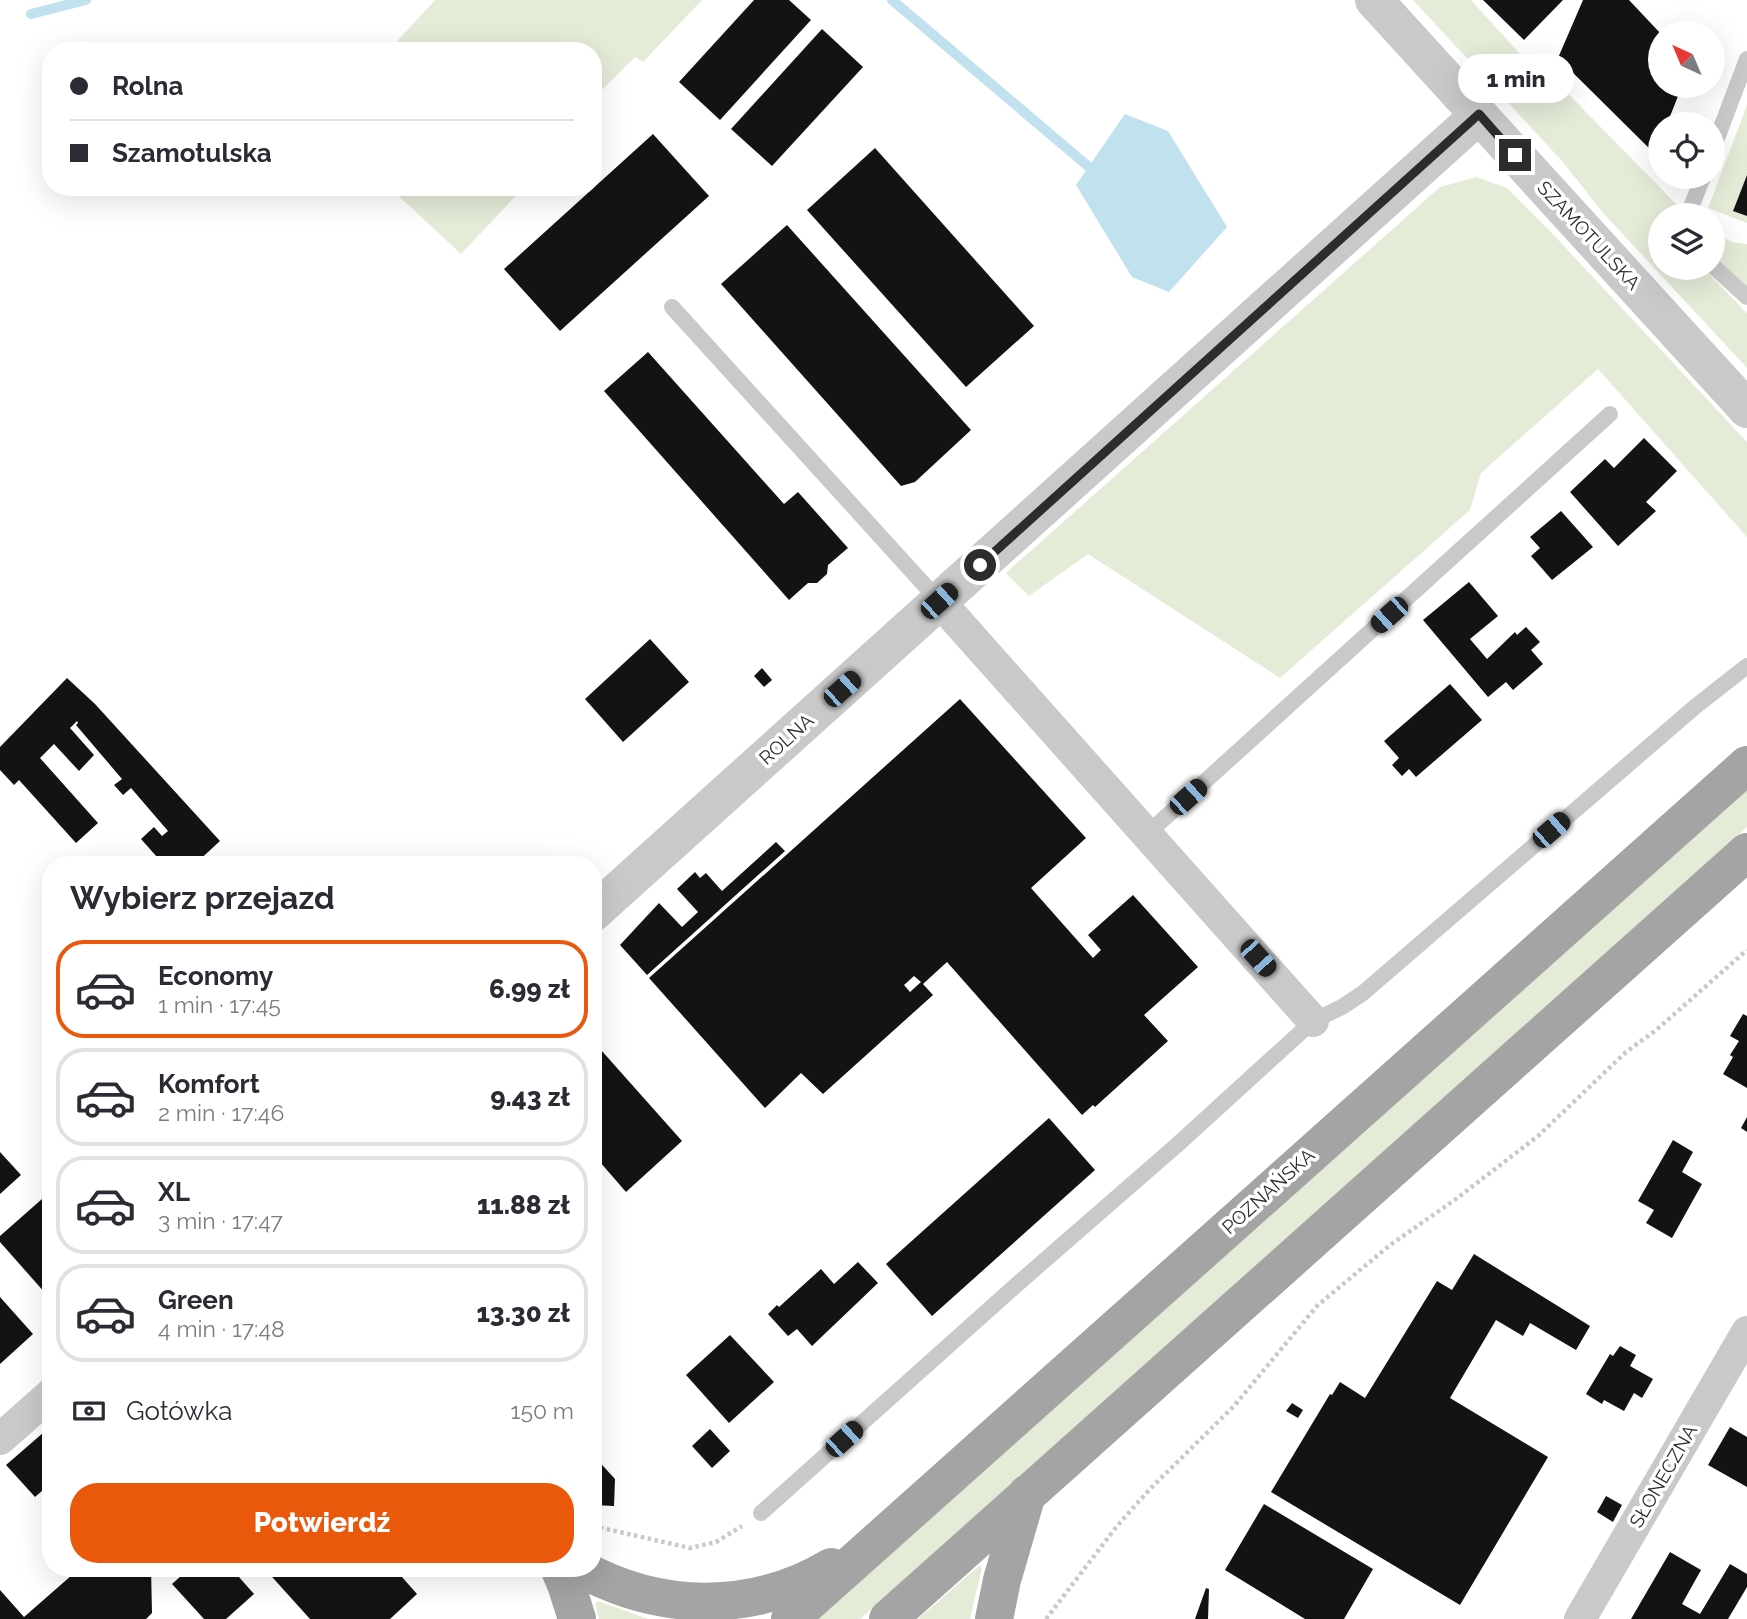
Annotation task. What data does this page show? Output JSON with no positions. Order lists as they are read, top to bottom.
{
  "streets": {
    "main road": ["POZNAŃSKA"],
    "street": ["SZAMOTULSKA", "ROLNA", "SŁONECZNA"]
  },
  "crossings": [
    ["SZAMOTULSKA", "ROLNA"]
  ],
  "north": "top left",
  "page": {
    "banner": ["Rolna", "Szamotulska"],
    "bubble": "1 min",
    "heading": "Wybierz przejazd",
    "list": [
      {
        "name": "Economy",
        "note": "1 min · 17:45",
        "value": "6.99 zł"
      },
      {
        "name": "Komfort",
        "note": "2 min · 17:46",
        "value": "9.43 zł"
      },
      {
        "name": "XL",
        "note": "3 min · 17:47",
        "value": "11.88 zł"
      },
      {
        "name": "Green",
        "note": "4 min · 17:48",
        "value": "13.30 zł"
      }
    ],
    "pay": ["Gotówka", "150 m"],
    "buttons": "Potwierdź"
  }
}
